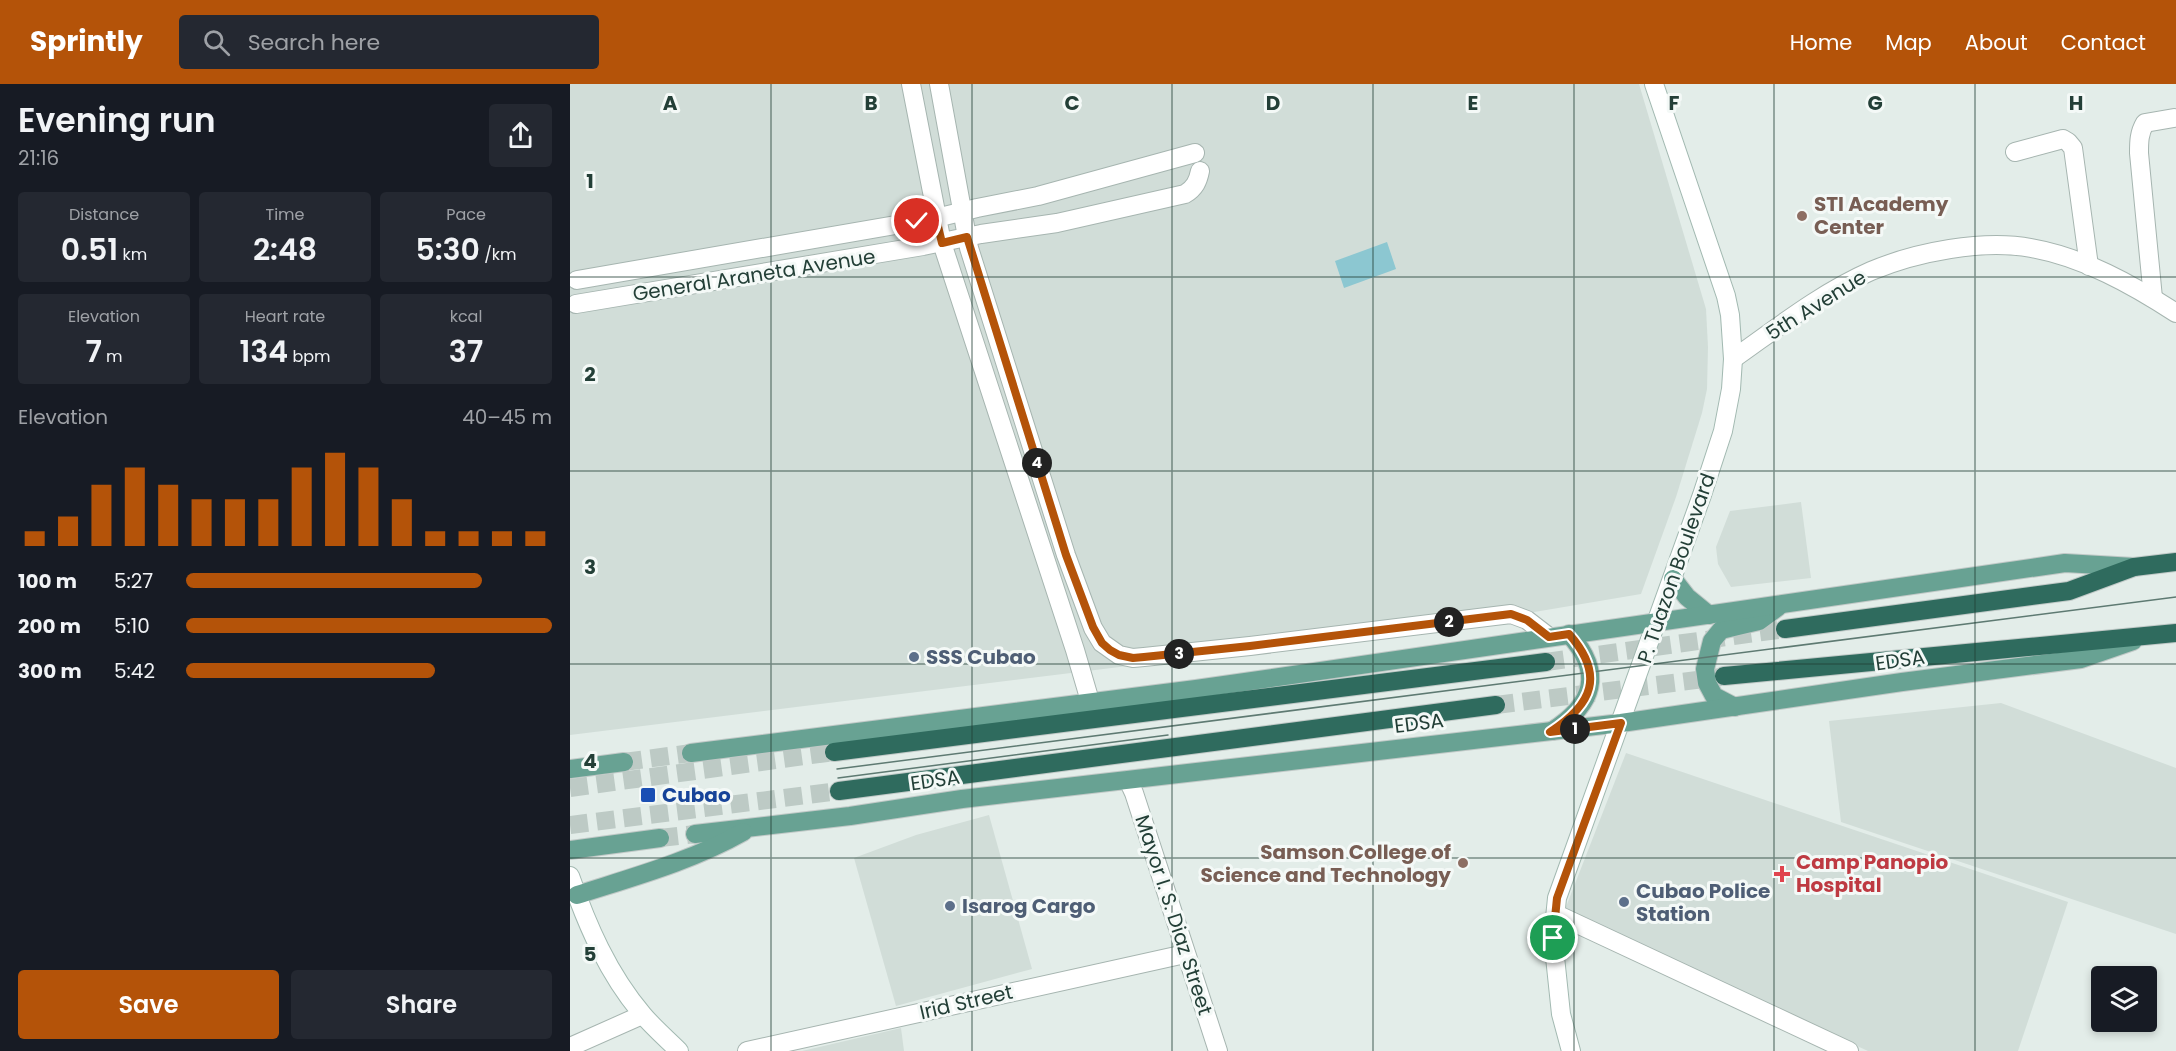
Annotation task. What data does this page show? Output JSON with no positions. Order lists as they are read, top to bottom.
{
  "streets": {
    "highway": ["EDSA"],
    "street": [
      "General Araneta Avenue",
      "5th Avenue",
      "P. Tuazon Boulevard",
      "Mayor I. S. Diaz Street",
      "Irid Street"
    ]
  },
  "crossings": [
    ["5th Avenue", "P. Tuazon Boulevard"],
    ["P. Tuazon Boulevard", "EDSA"],
    ["EDSA", "Mayor I. S. Diaz Street"],
    ["Mayor I. S. Diaz Street", "Irid Street"]
  ],
  "places": {
    "other": [
      "STI Academy Center",
      "SSS Cubao",
      "Samson College of Science and Technology",
      "Cubao Police Station",
      "Isarog Cargo"
    ],
    "transit": ["Cubao"],
    "health": ["Camp Panopio Hospital"]
  },
  "page": {
    "header": "Sprintly",
    "search": "Search here",
    "nav": [
      "Home",
      "Map",
      "About",
      "Contact"
    ],
    "heading": ["Evening run", "21:16"],
    "stats": [
      ["Distance", "0.51 km"],
      ["Time", "2:48"],
      ["Pace", "5:30 /km"],
      ["Elevation", "7 m"],
      ["Heart rate", "134 bpm"],
      ["kcal", "37"]
    ],
    "chart": ["Elevation", "40–45 m"],
    "pins": [
      "4",
      "2",
      "3",
      "1"
    ],
    "list": [
      {
        "name": "100 m",
        "note": "5:27"
      },
      {
        "name": "200 m",
        "note": "5:10"
      },
      {
        "name": "300 m",
        "note": "5:42"
      }
    ],
    "buttons": ["Save", "Share"]
  },
  "grid": {
    "columns": [
      "A",
      "B",
      "C",
      "D",
      "E",
      "F",
      "G",
      "H"
    ],
    "rows": [
      "1",
      "2",
      "3",
      "4",
      "5"
    ]
  }
}
